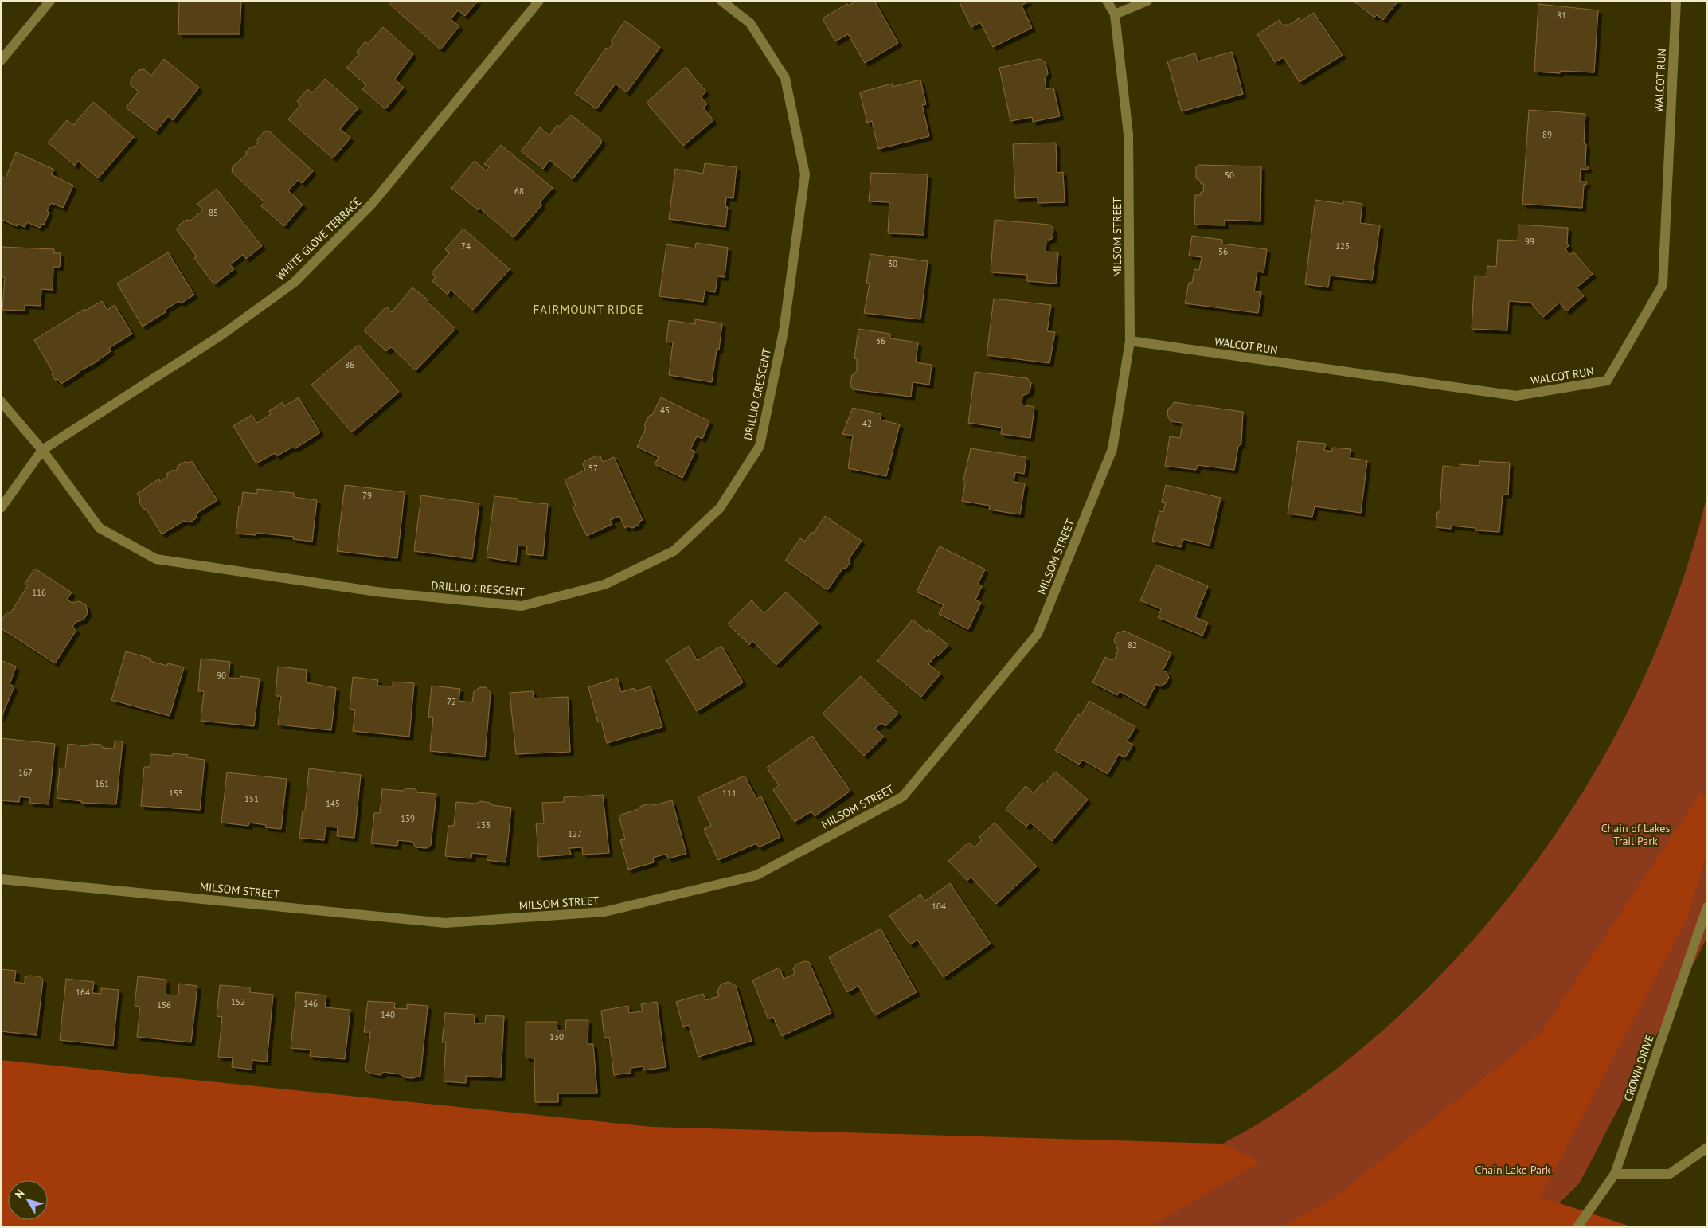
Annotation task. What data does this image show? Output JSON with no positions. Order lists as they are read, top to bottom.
{
  "streets": {
    "street": [
      "WALCOT RUN",
      "MILSOM STREET",
      "WHITE GLOVE TERRACE",
      "DRILLIO CRESCENT",
      "CROWN DRIVE"
    ]
  },
  "crossings": [
    ["WALCOT RUN", "MILSOM STREET"],
    ["WHITE GLOVE TERRACE", "DRILLIO CRESCENT"]
  ],
  "districts": ["FAIRMOUNT RIDGE"],
  "parks": ["Chain of Lakes Trail Park", "Chain Lake Park"],
  "house_numbers": [
    "81",
    "89",
    "50",
    "68",
    "85",
    "99",
    "74",
    "125",
    "56",
    "30",
    "36",
    "86",
    "45",
    "42",
    "57",
    "79",
    "116",
    "82",
    "90",
    "72",
    "167",
    "161",
    "155",
    "111",
    "151",
    "145",
    "139",
    "133",
    "127",
    "104",
    "164",
    "152",
    "146",
    "156",
    "140",
    "130"
  ],
  "north": "top left"
}
